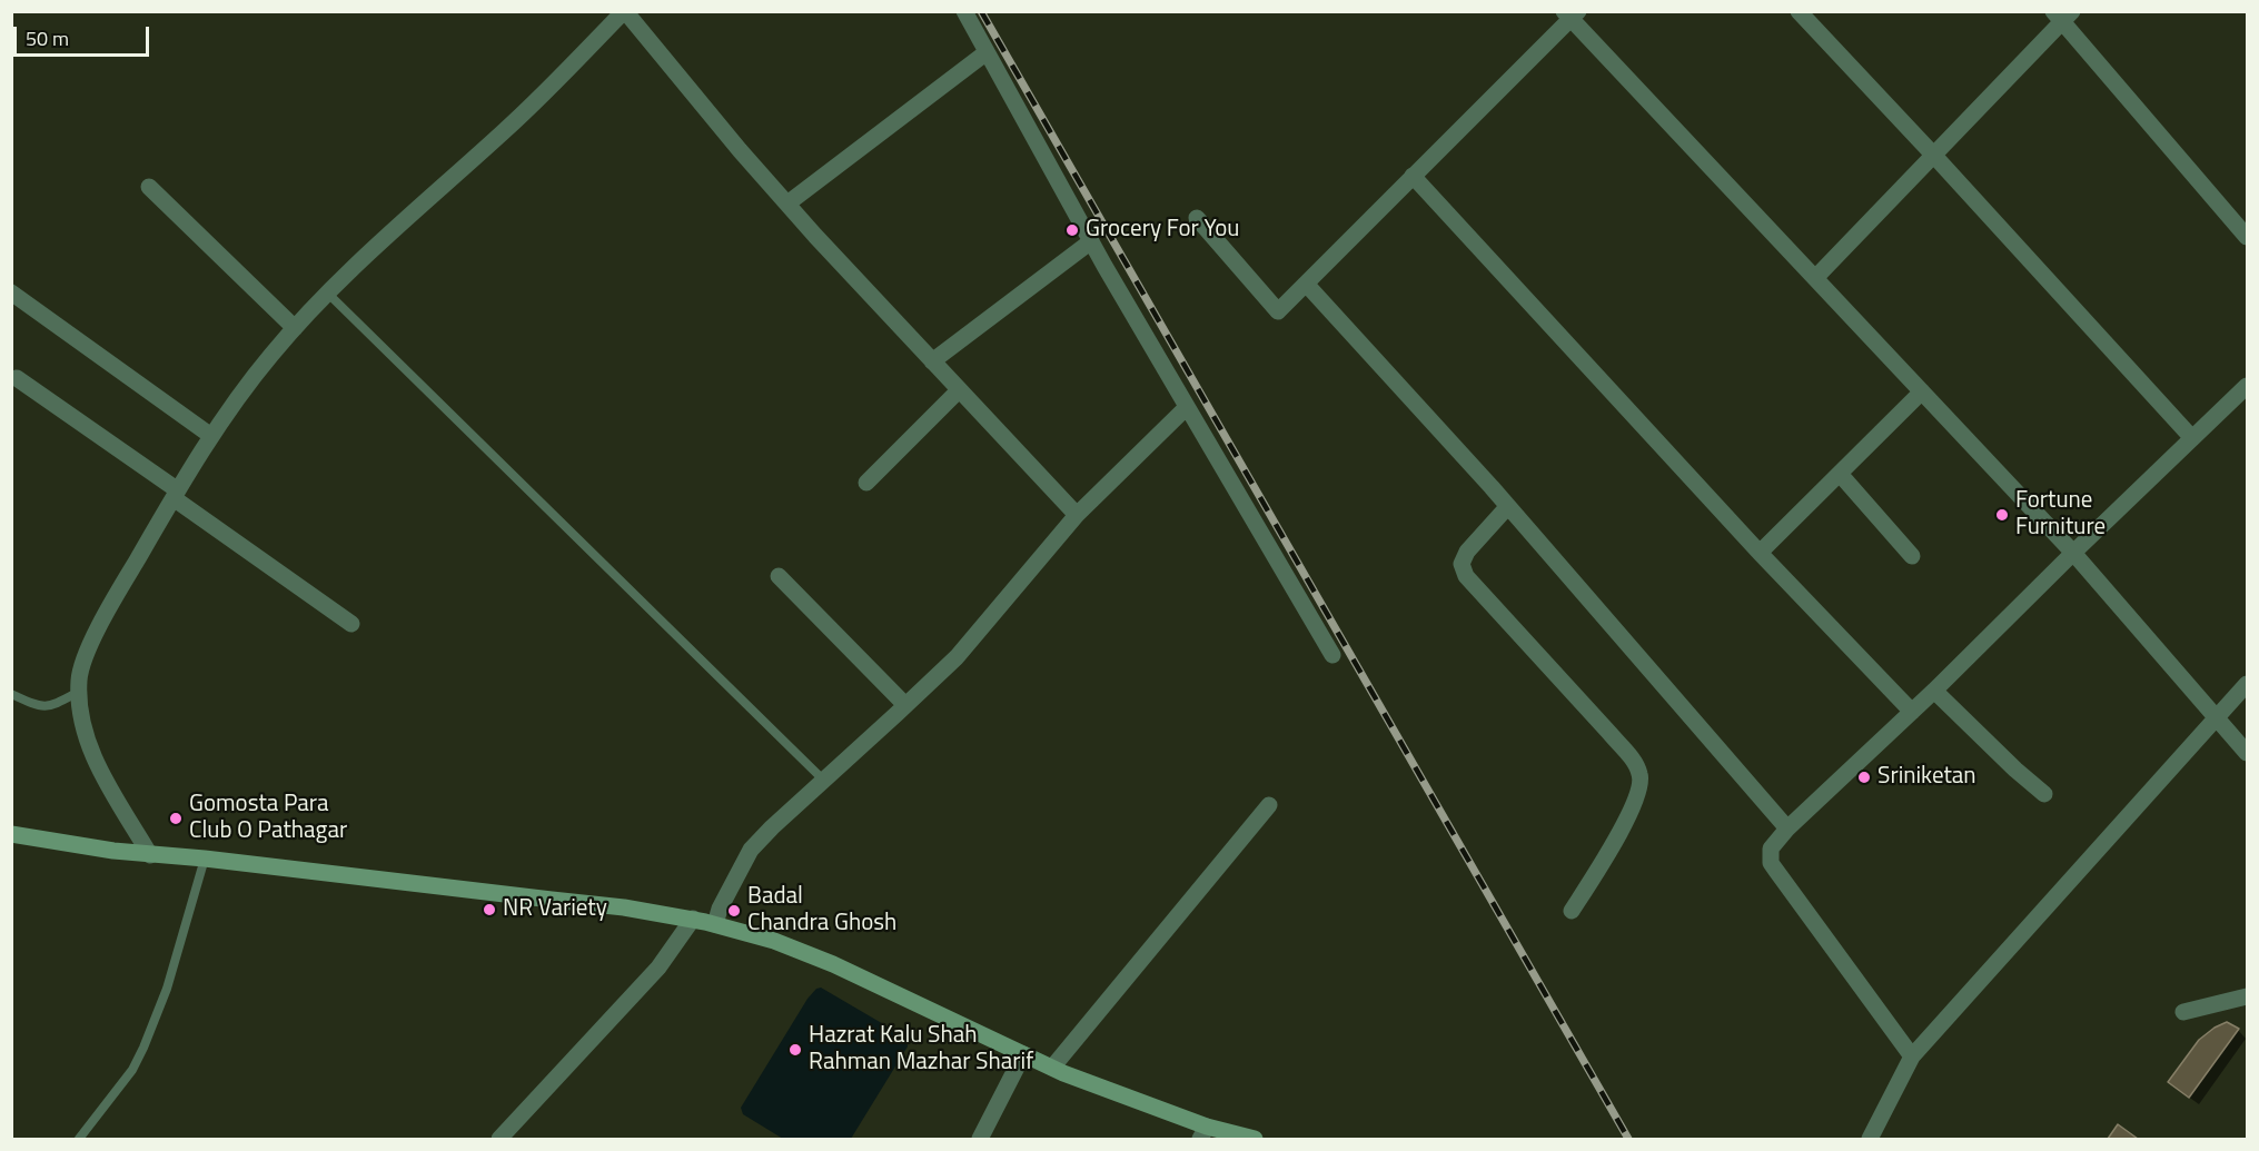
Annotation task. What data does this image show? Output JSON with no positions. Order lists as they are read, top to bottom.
{
  "places": [
    "Grocery For You",
    "Fortune Furniture",
    "Sriniketan",
    "Gomosta Para Club O Pathagar",
    "NR Variety",
    "Badal Chandra Ghosh",
    "Hazrat Kalu Shah Rahman Mazhar Sharif"
  ],
  "scale_bar": "50 m"
}
